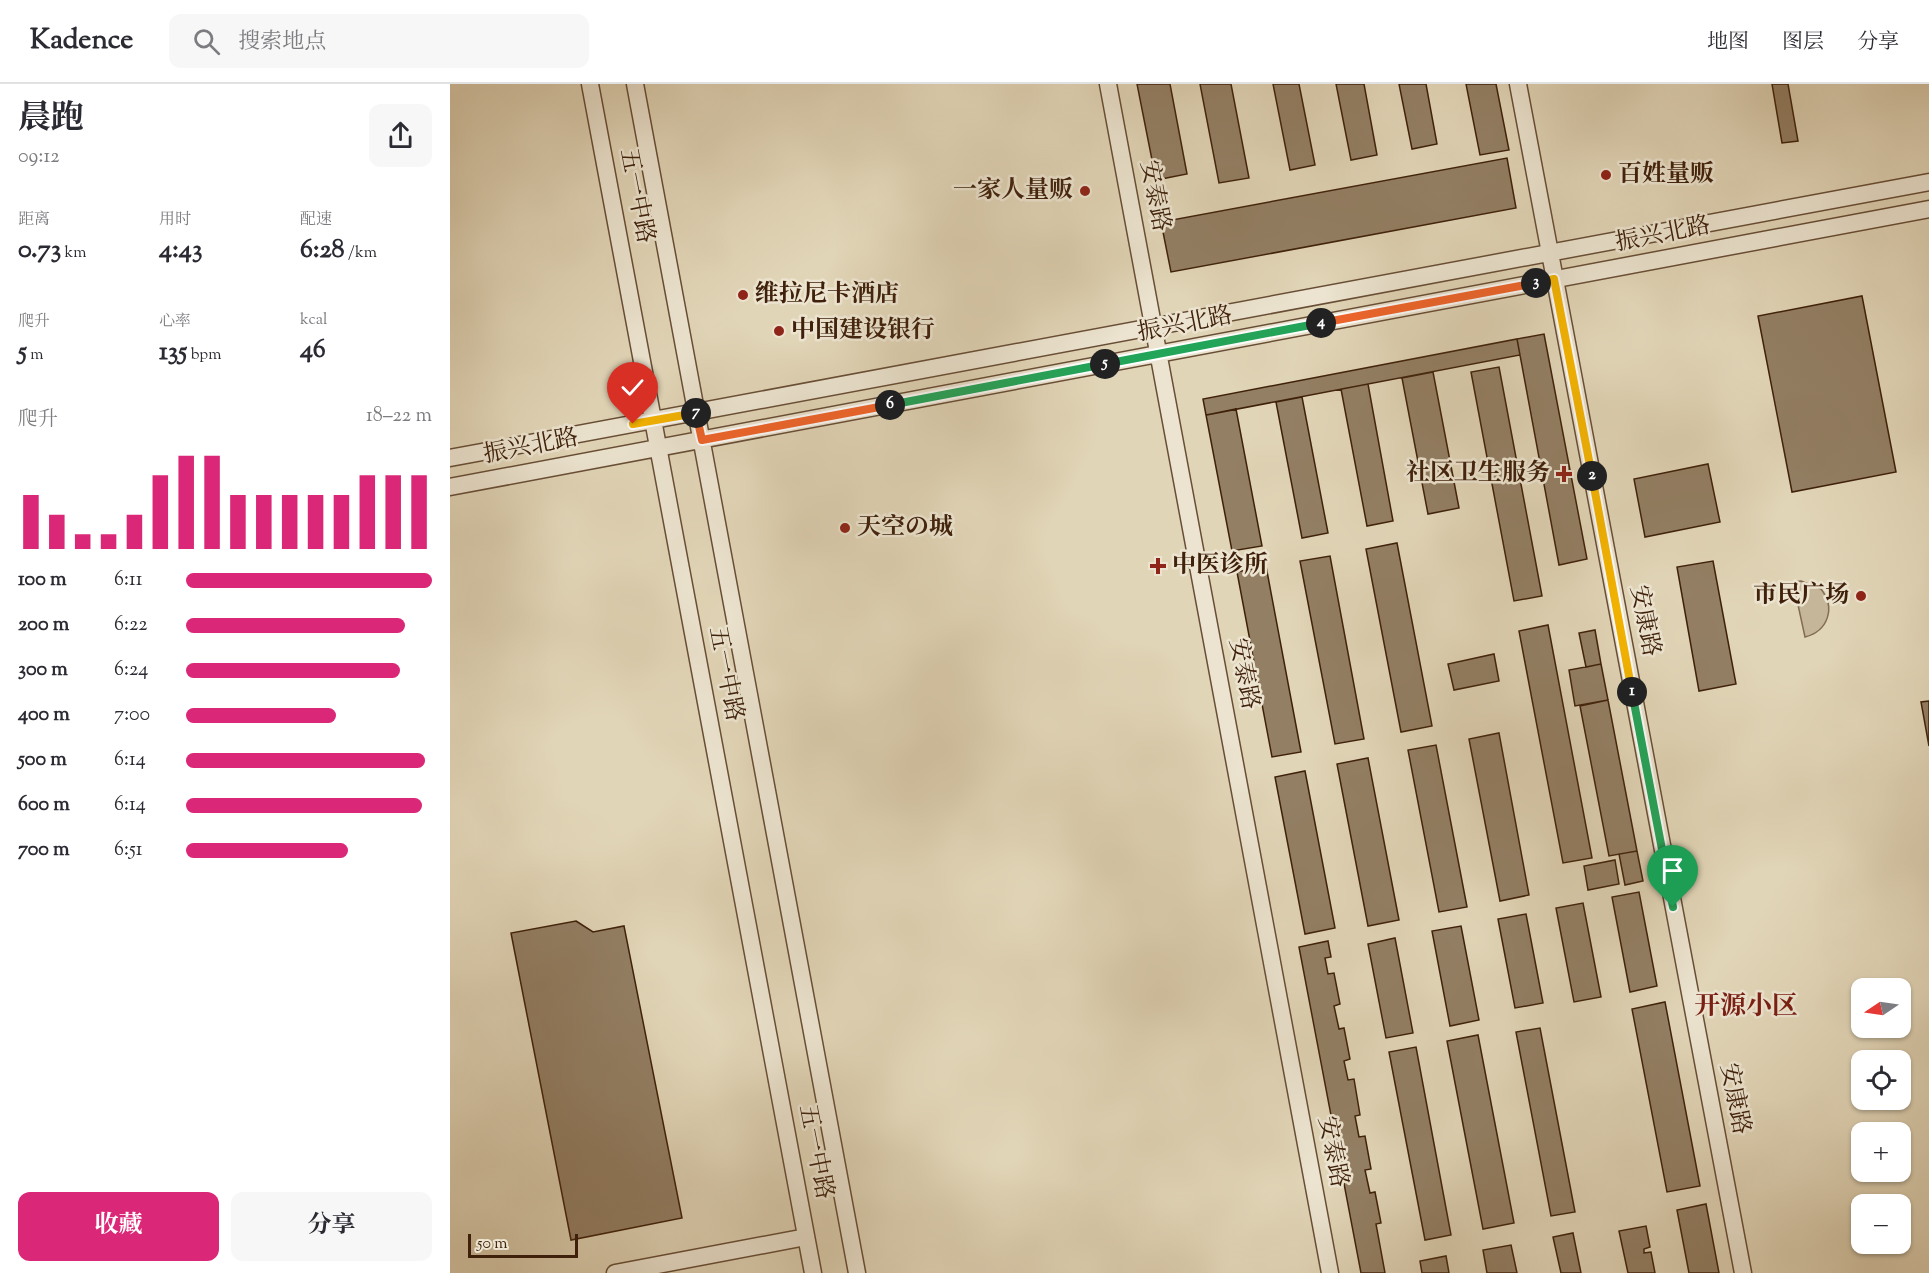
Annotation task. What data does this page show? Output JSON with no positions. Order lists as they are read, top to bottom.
{
  "streets": {
    "street": [
      "五一中路",
      "安泰路",
      "振兴北路",
      "安康路"
    ]
  },
  "crossings": [
    ["五一中路", "振兴北路"],
    ["安泰路", "振兴北路"],
    ["振兴北路", "安康路"]
  ],
  "districts": ["开源小区"],
  "places": {
    "other": [
      "百姓量贩",
      "一家人量贩",
      "维拉尼卡酒店",
      "中国建设银行",
      "天空の城",
      "市民广场"
    ],
    "health": ["社区卫生服务", "中医诊所"]
  },
  "scale_bar": "50 m",
  "north": "left",
  "page": {
    "header": "Kadence",
    "search": "搜索地点",
    "nav": ["地图", "图层", "分享"],
    "heading": ["晨跑", "09:12"],
    "stats": [
      ["距离", "0.73 km"],
      ["用时", "4:43"],
      ["配速", "6:28 /km"],
      ["爬升", "5 m"],
      ["心率", "135 bpm"],
      ["kcal", "46"]
    ],
    "pins": [
      "3",
      "4",
      "5",
      "6",
      "7",
      "2",
      "1"
    ],
    "chart": ["爬升", "18–22 m"],
    "list": [
      {
        "name": "100 m",
        "note": "6:11"
      },
      {
        "name": "200 m",
        "note": "6:22"
      },
      {
        "name": "300 m",
        "note": "6:24"
      },
      {
        "name": "400 m",
        "note": "7:00"
      },
      {
        "name": "500 m",
        "note": "6:14"
      },
      {
        "name": "600 m",
        "note": "6:14"
      },
      {
        "name": "700 m",
        "note": "6:51"
      }
    ],
    "map_buttons": ["+", "−"],
    "buttons": ["收藏", "分享"],
    "scale": "50 m"
  }
}
